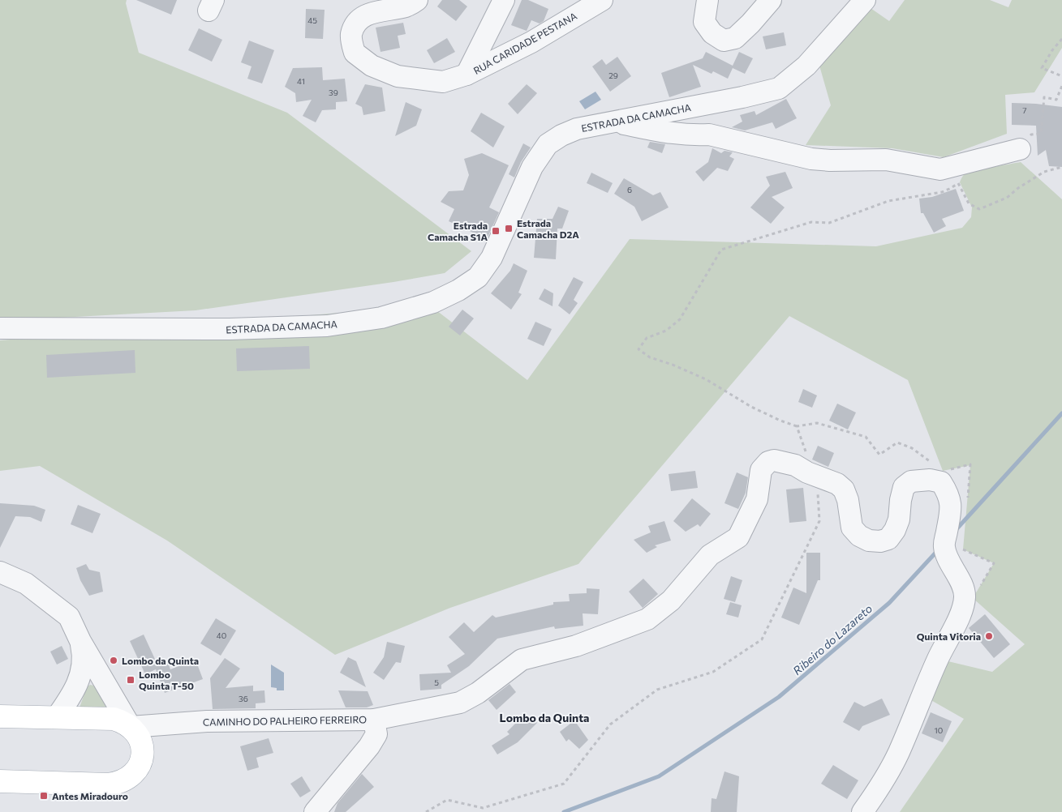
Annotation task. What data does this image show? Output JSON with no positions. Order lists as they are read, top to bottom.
{
  "streets": {
    "street": ["RUA CARIDADE PESTANA", "ESTRADA DA CAMACHA", "CAMINHO DO PALHEIRO FERREIRO"]
  },
  "districts": ["Lombo da Quinta"],
  "water": ["Ribeiro do Lazareto"],
  "places": {
    "transit": [
      "Estrada Camacha D2A",
      "Estrada Camacha S1A",
      "Lombo Quinta T-50",
      "Antes Miradouro"
    ],
    "other": ["Quinta Vitoria", "Lombo da Quinta"]
  },
  "house_numbers": [
    "45",
    "29",
    "41",
    "39",
    "7",
    "6",
    "40",
    "5",
    "36",
    "10"
  ]
}
